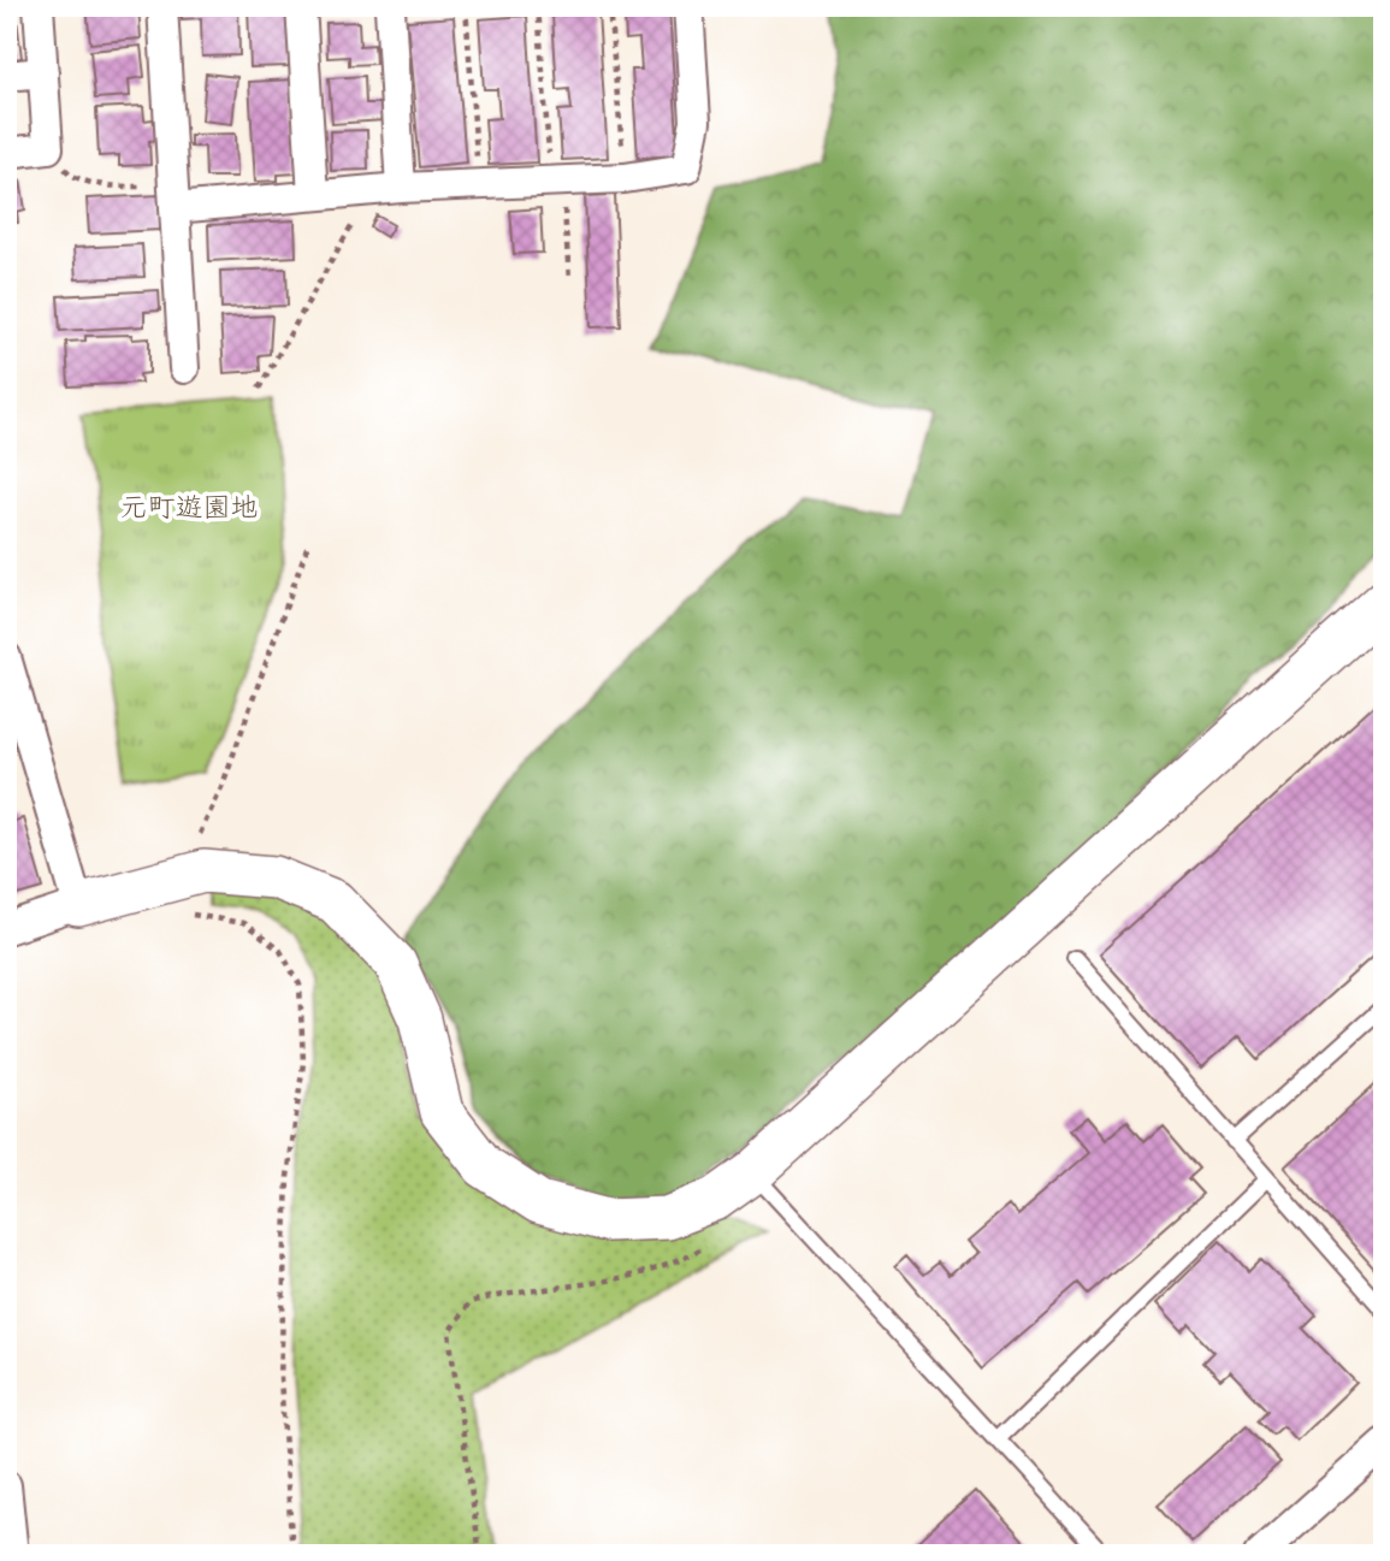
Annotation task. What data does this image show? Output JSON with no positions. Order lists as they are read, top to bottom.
{
  "parks": ["元町遊園地"]
}
